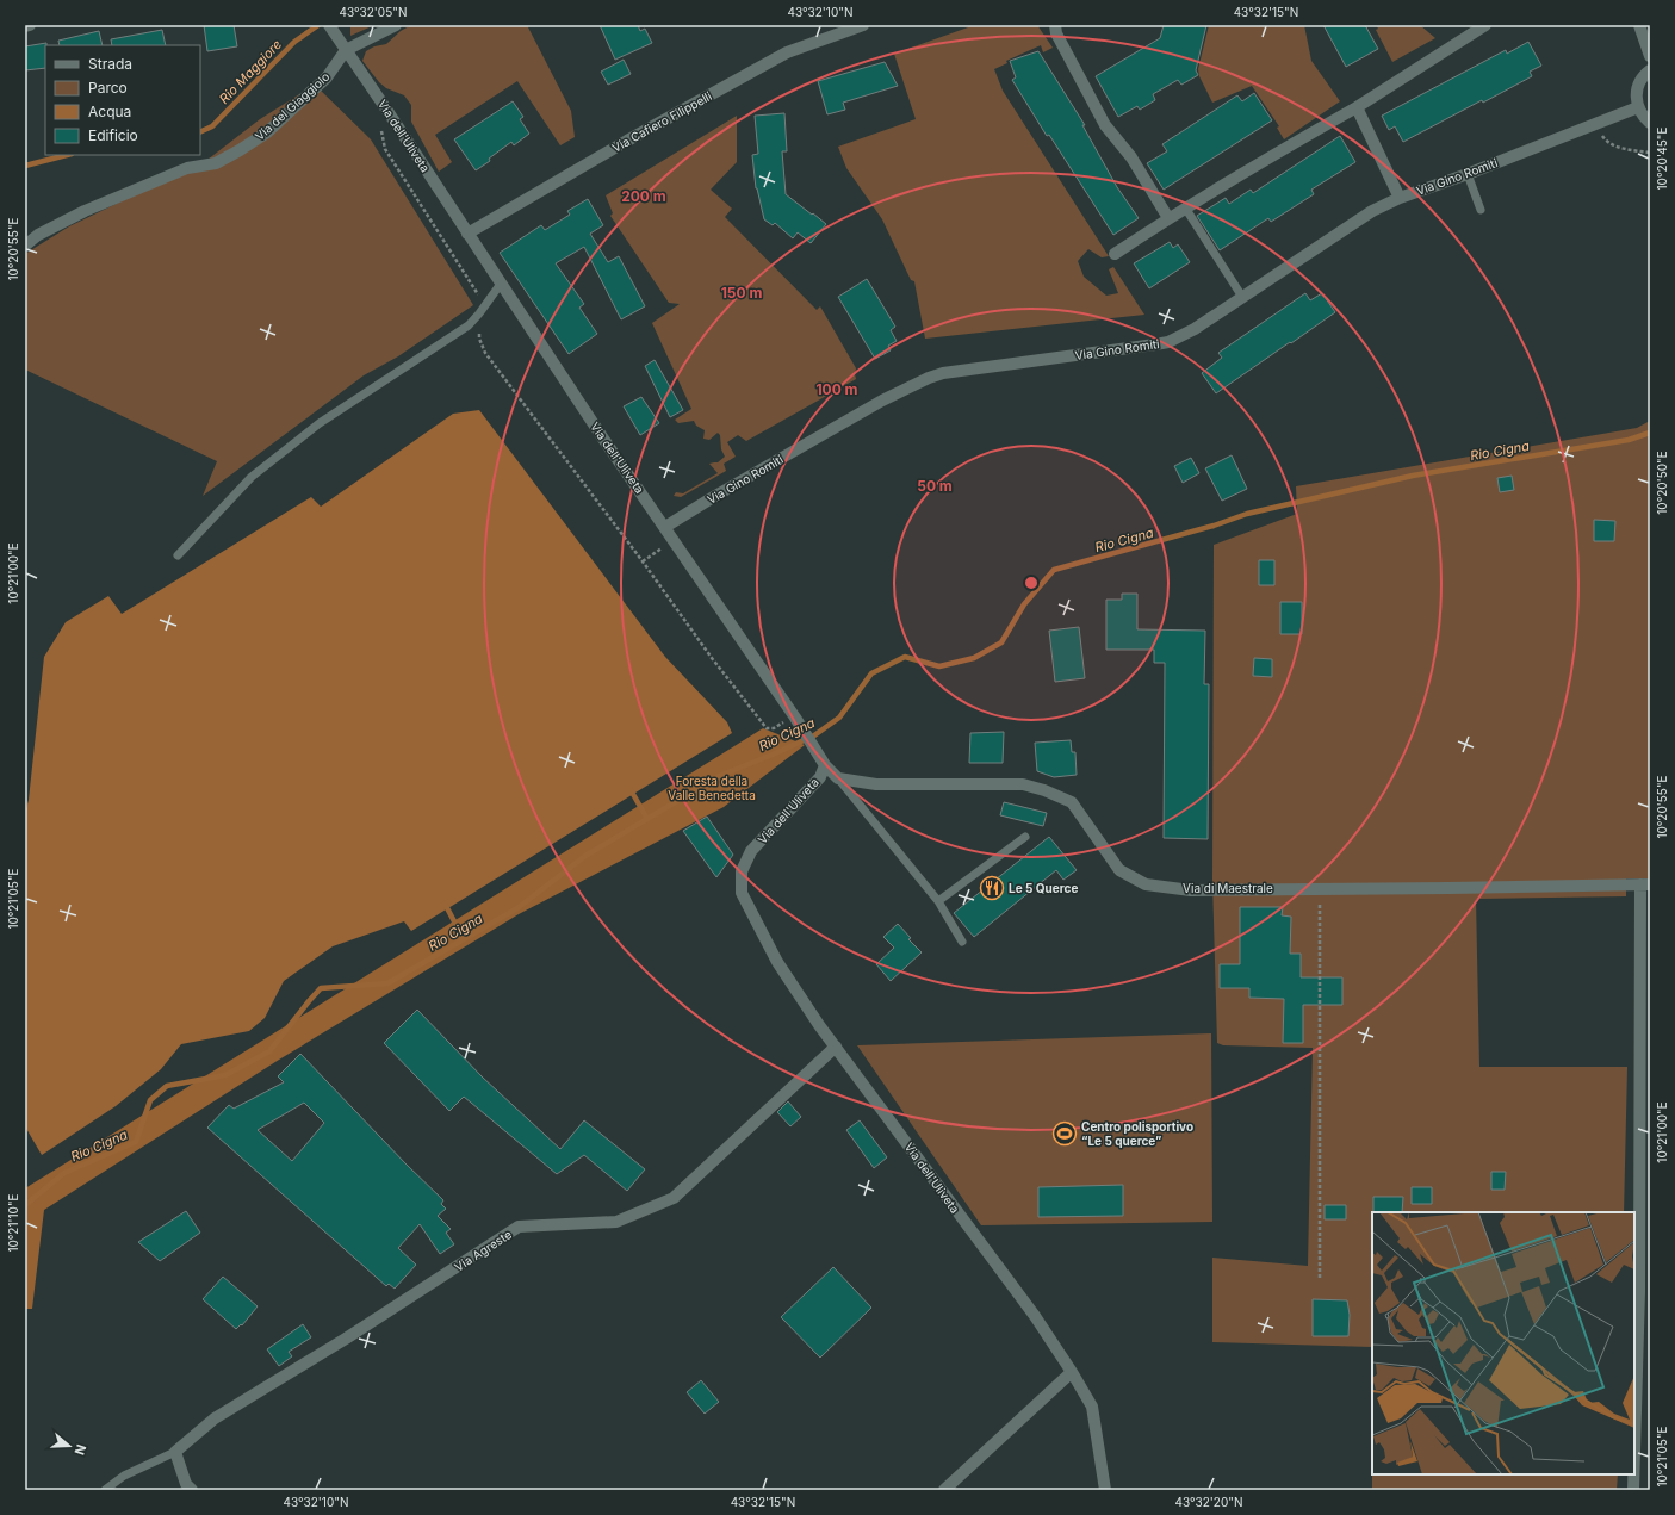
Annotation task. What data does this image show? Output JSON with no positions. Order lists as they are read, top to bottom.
{
  "streets": {
    "street": [
      "Via del Giaggiolo",
      "Via Cafiero Filippelli",
      "Via dell'Uliveta",
      "Via Gino Romiti",
      "Via di Maestrale",
      "Via Agreste"
    ]
  },
  "crossings": [
    ["Via del Giaggiolo", "Via dell'Uliveta"],
    ["Via Cafiero Filippelli", "Via dell'Uliveta"],
    ["Via dell'Uliveta", "Via Gino Romiti"],
    ["Via dell'Uliveta", "Via Agreste"]
  ],
  "water": ["Rio Maggiore", "Rio Cigna"],
  "parks": ["Foresta della Valle Benedetta"],
  "places": {
    "restaurant": ["Le 5 Querce"],
    "sports": ["Centro polisportivo “Le 5 querce”"]
  },
  "legend": [
    "Strada",
    "Parco",
    "Acqua",
    "Edificio"
  ],
  "north": "right",
  "coordinates": [
    "43°32'05\"N",
    "43°32'10\"N",
    "43°32'15\"N",
    "10°20'45\"E",
    "10°20'55\"E",
    "10°20'50\"E",
    "10°21'00\"E",
    "10°21'05\"E",
    "10°21'10\"E",
    "43°32'20\"N"
  ],
  "rings": [
    "200 m",
    "150 m",
    "100 m",
    "50 m"
  ]
}
